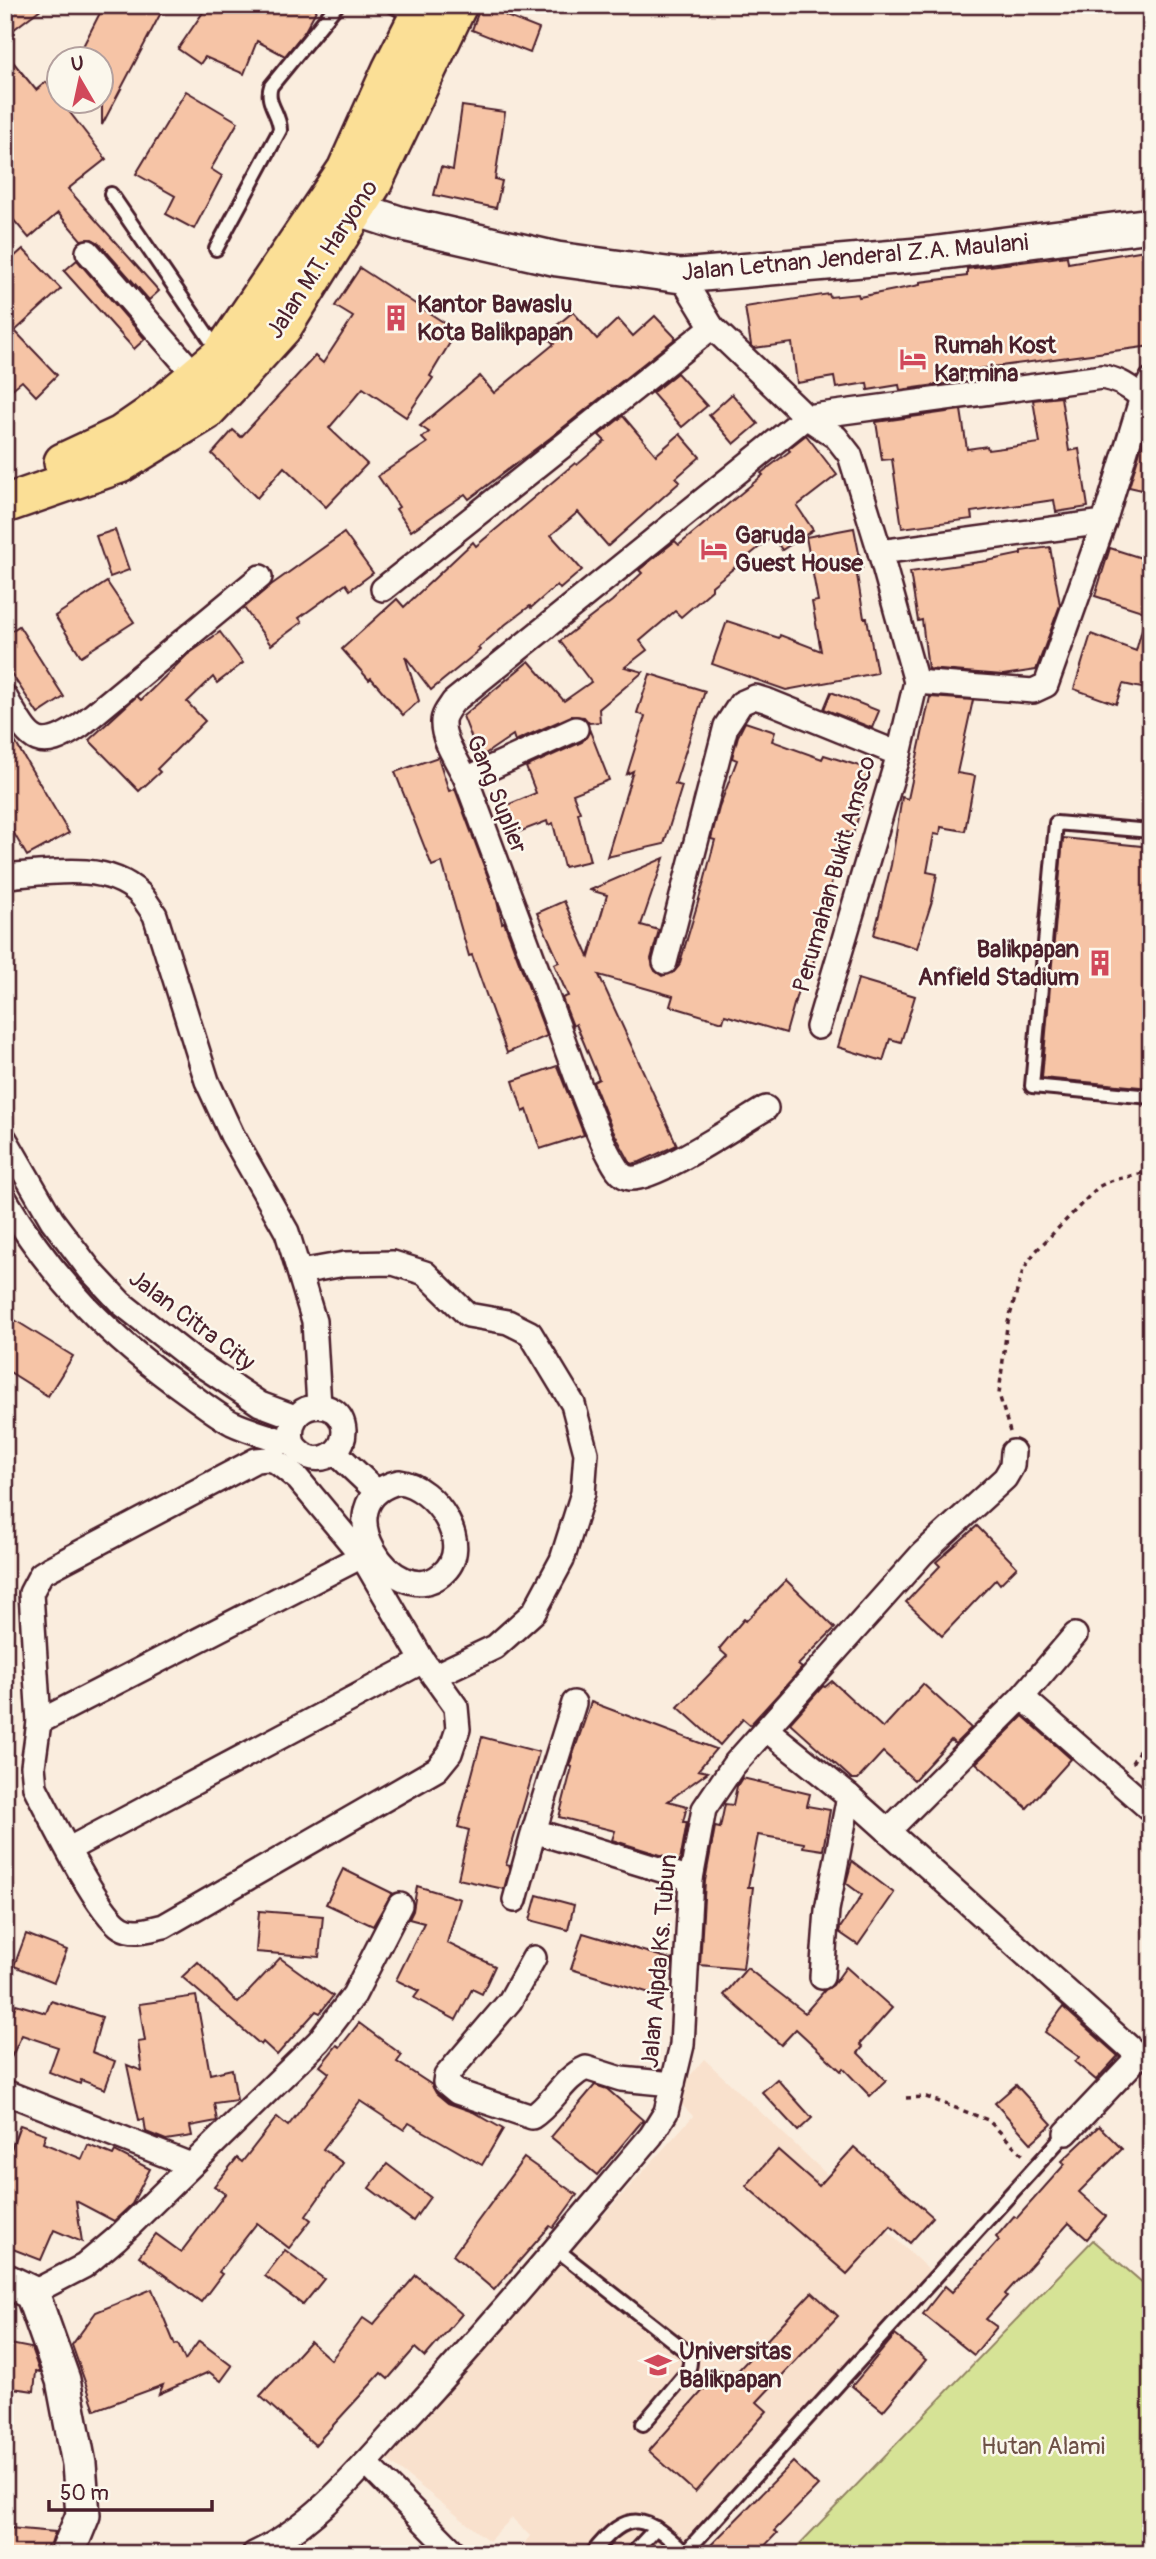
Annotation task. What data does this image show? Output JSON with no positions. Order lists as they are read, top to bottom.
{
  "streets": {
    "main road": ["Jalan M.T. Haryono"],
    "street": [
      "Jalan Letnan Jenderal Z.A. Maulani",
      "Gang Suplier",
      "Perumahan Bukit Amsco",
      "Jalan Citra City",
      "Jalan Aipda Ks. Tubun"
    ]
  },
  "crossings": [
    ["Jalan Letnan Jenderal Z.A. Maulani", "Jalan M.T. Haryono"]
  ],
  "parks": ["Hutan Alami"],
  "places": {
    "building": ["Kantor Bawaslu Kota Balikpapan", "Balikpapan Anfield Stadium"],
    "hotel": ["Rumah Kost Karmina", "Garuda Guest House"],
    "school or university": ["Universitas Balikpapan"]
  },
  "scale_bar": "50 m",
  "north": "top"
}
